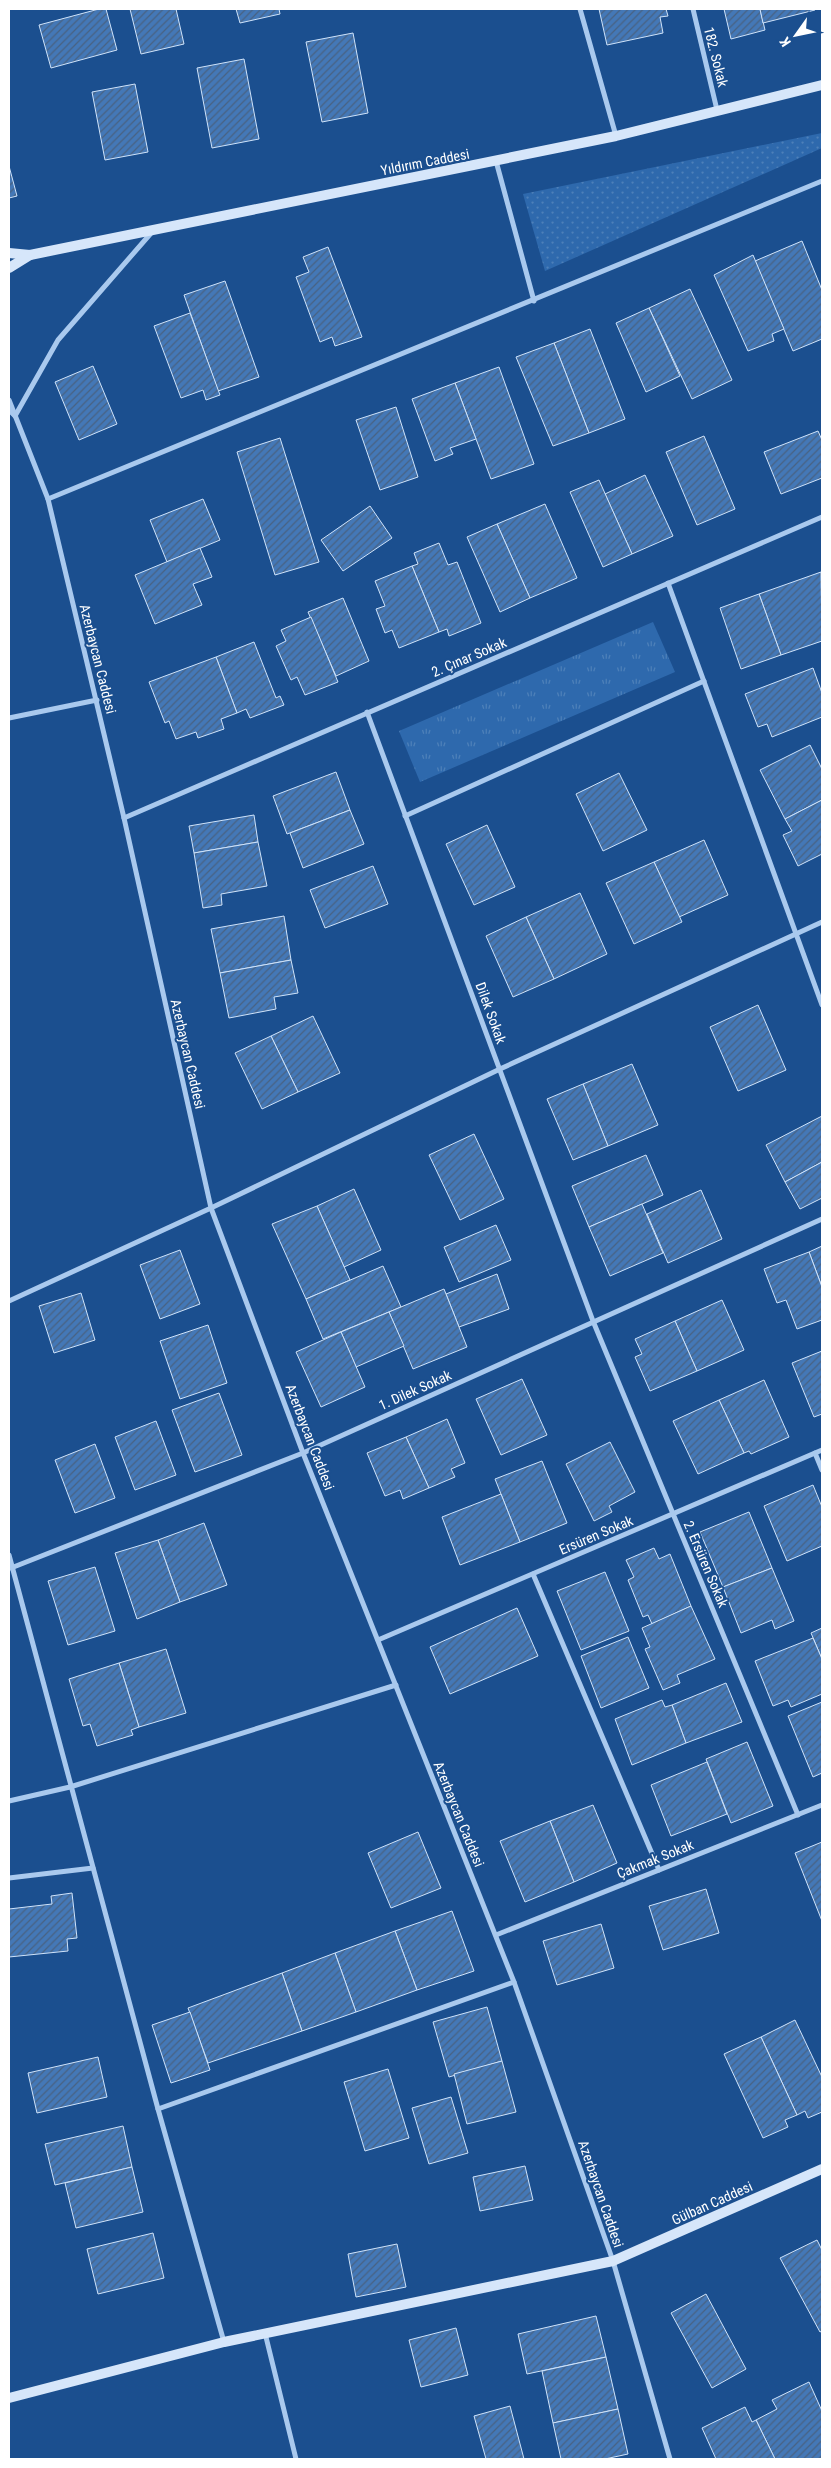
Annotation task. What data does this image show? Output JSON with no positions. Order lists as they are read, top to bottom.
{
  "streets": {
    "main road": ["Yıldırım Caddesi", "Gülban Caddesi"],
    "street": [
      "182. Sokak",
      "2. Çınar Sokak",
      "Azerbaycan Caddesi",
      "Dilek Sokak",
      "1. Dilek Sokak",
      "Ersüren Sokak",
      "2. Ersüren Sokak",
      "Çakmak Sokak"
    ]
  },
  "crossings": [
    ["182. Sokak", "Yıldırım Caddesi"],
    ["2. Çınar Sokak", "Azerbaycan Caddesi"],
    ["2. Çınar Sokak", "Dilek Sokak"],
    ["Azerbaycan Caddesi", "1. Dilek Sokak"],
    ["Azerbaycan Caddesi", "Ersüren Sokak"],
    ["Azerbaycan Caddesi", "Çakmak Sokak"],
    ["Azerbaycan Caddesi", "Gülban Caddesi"],
    ["Dilek Sokak", "1. Dilek Sokak"],
    ["Dilek Sokak", "2. Ersüren Sokak"],
    ["1. Dilek Sokak", "2. Ersüren Sokak"],
    ["Ersüren Sokak", "2. Ersüren Sokak"],
    ["2. Ersüren Sokak", "Çakmak Sokak"]
  ],
  "north": "bottom left"
}
